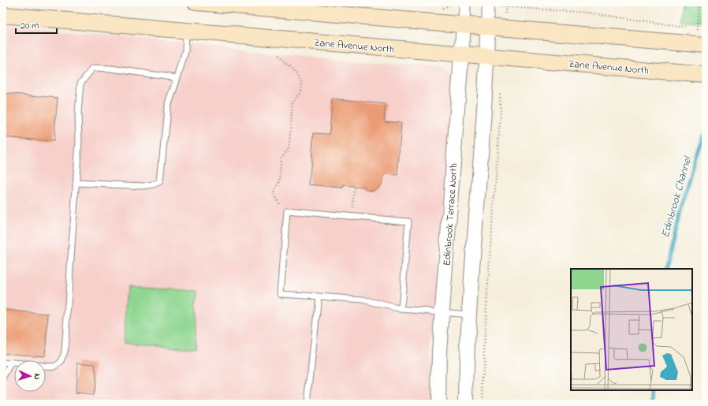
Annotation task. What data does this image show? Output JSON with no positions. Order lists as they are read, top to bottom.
{
  "streets": {
    "main road": ["Zane Avenue North"],
    "street": ["Edinbrook Terrace North"]
  },
  "crossings": [
    ["Zane Avenue North", "Edinbrook Terrace North"]
  ],
  "water": ["Edinbrook Channel"],
  "scale_bar": "20 m",
  "north": "right"
}
